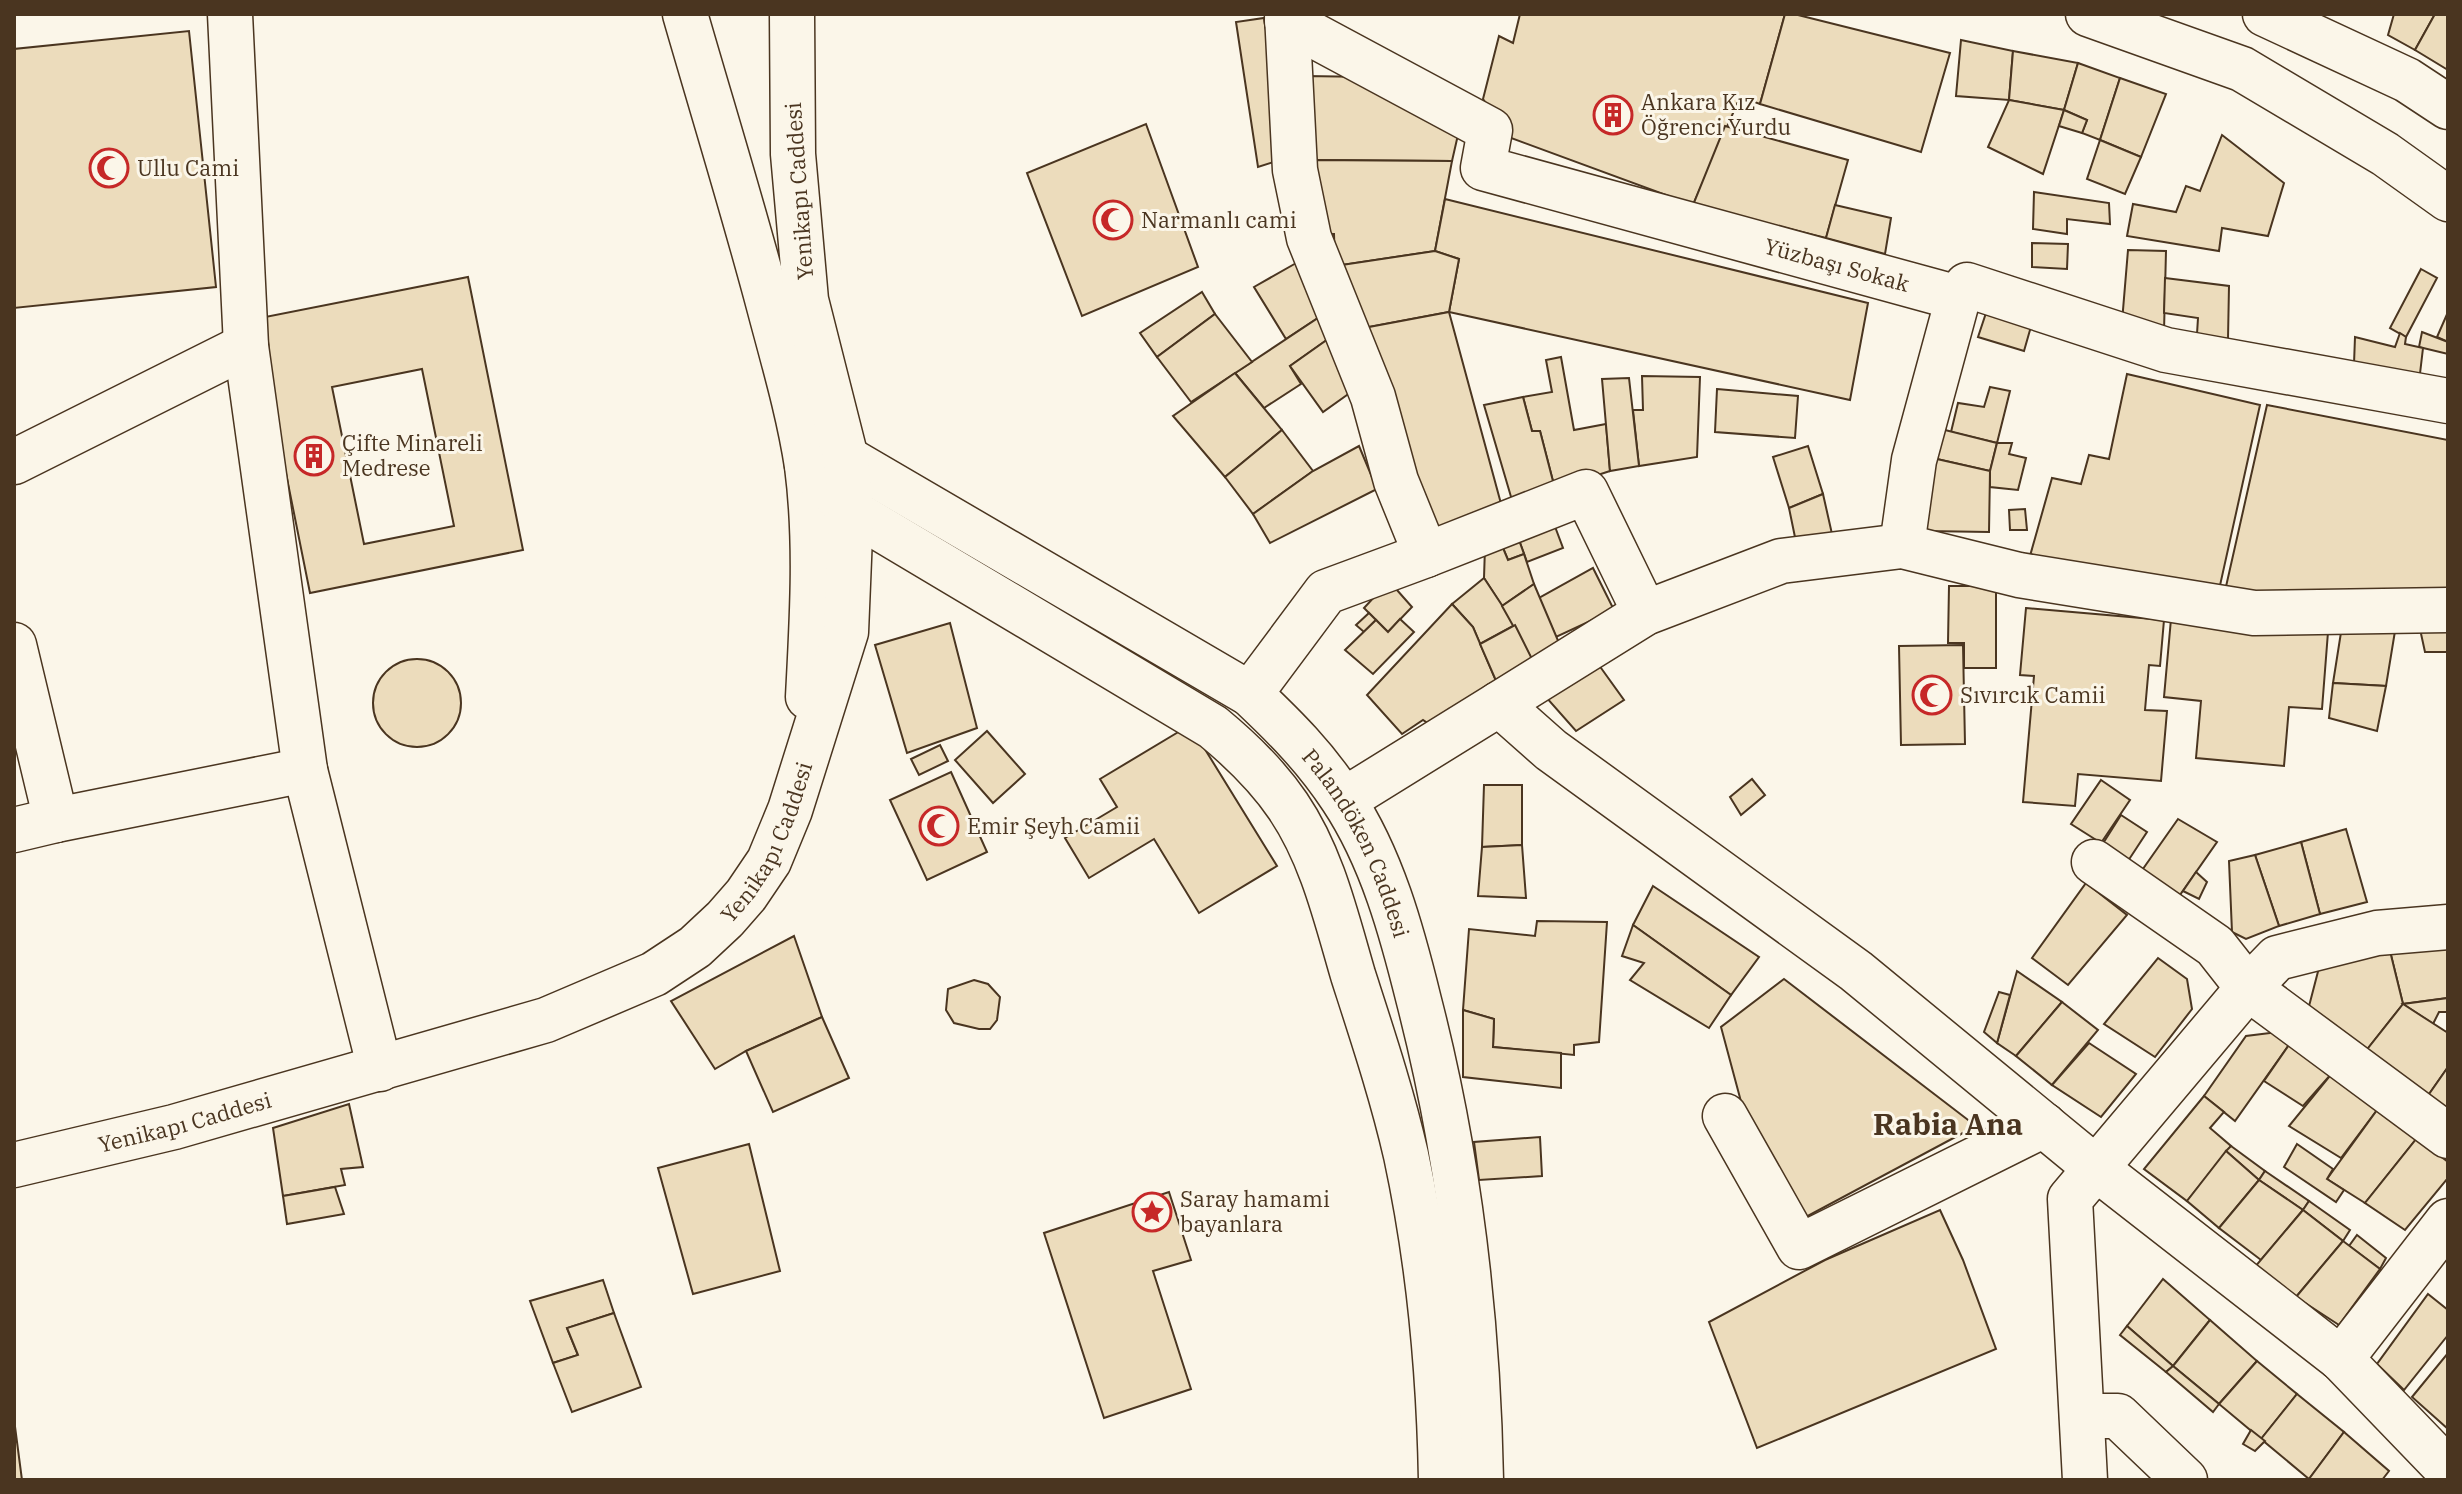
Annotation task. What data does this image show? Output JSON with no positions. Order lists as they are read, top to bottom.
{
  "streets": {
    "street": ["Yenikapı Caddesi", "Yüzbaşı Sokak", "Palandöken Caddesi"]
  },
  "crossings": [
    ["Yenikapı Caddesi", "Palandöken Caddesi"]
  ],
  "districts": ["Rabia Ana"],
  "places": {
    "building": ["Ankara Kız Öğrenci Yurdu", "Çifte Minareli Medrese"],
    "mosque": [
      "Ullu Cami",
      "Narmanlı cami",
      "Sıvırcık Camii",
      "Emir Şeyh Camii"
    ],
    "place": ["Saray hamami bayanlara"]
  }
}
